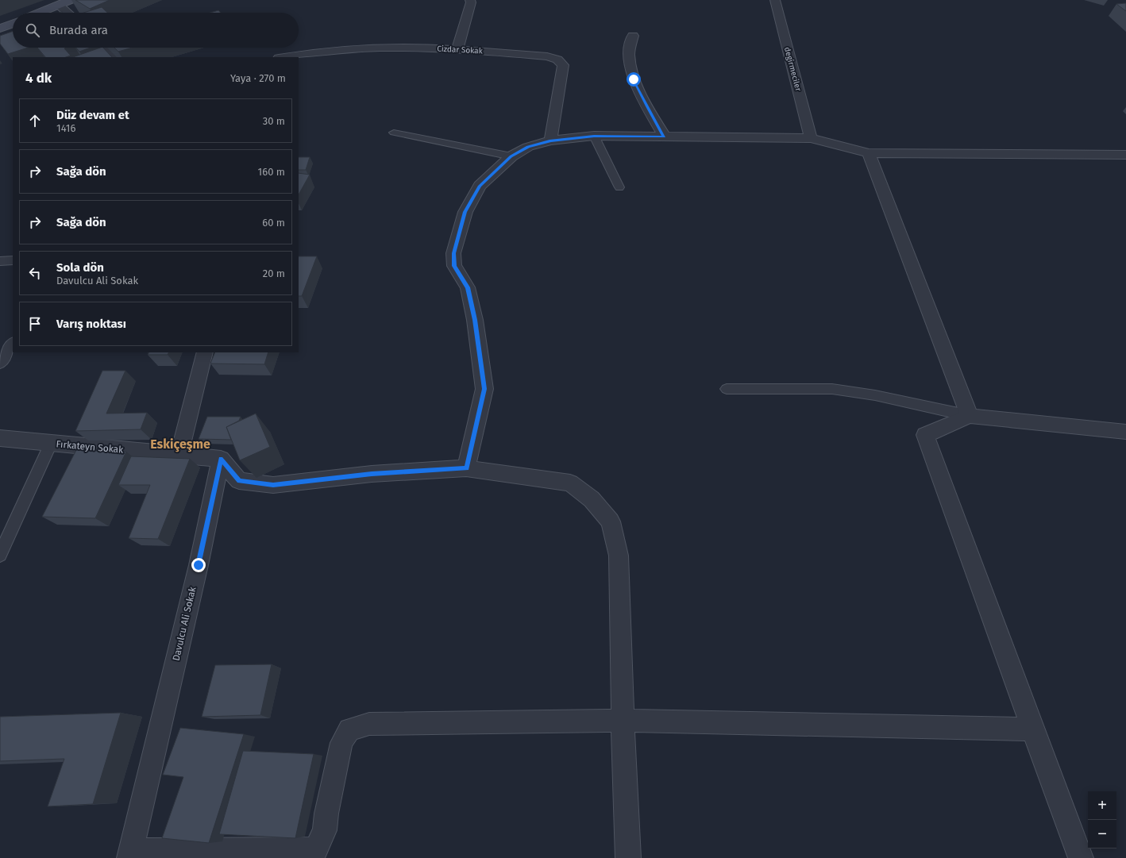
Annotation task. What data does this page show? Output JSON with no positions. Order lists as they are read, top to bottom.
{
  "streets": {
    "street": [
      "Cizdar Sokak",
      "degirmeciler",
      "Fırkateyn Sokak",
      "Davulcu Ali Sokak"
    ]
  },
  "districts": ["Eskiçeşme"],
  "page": {
    "search": "Burada ara",
    "heading": ["4 dk", "Yaya · 270 m"],
    "list": [
      ["Düz devam et", "1416", "30 m"],
      ["Sağa dön", "160 m"],
      ["Sağa dön", "60 m"],
      ["Sola dön", "Davulcu Ali Sokak", "20 m"],
      "Varış noktası"
    ],
    "map_buttons": ["+", "−"]
  }
}
